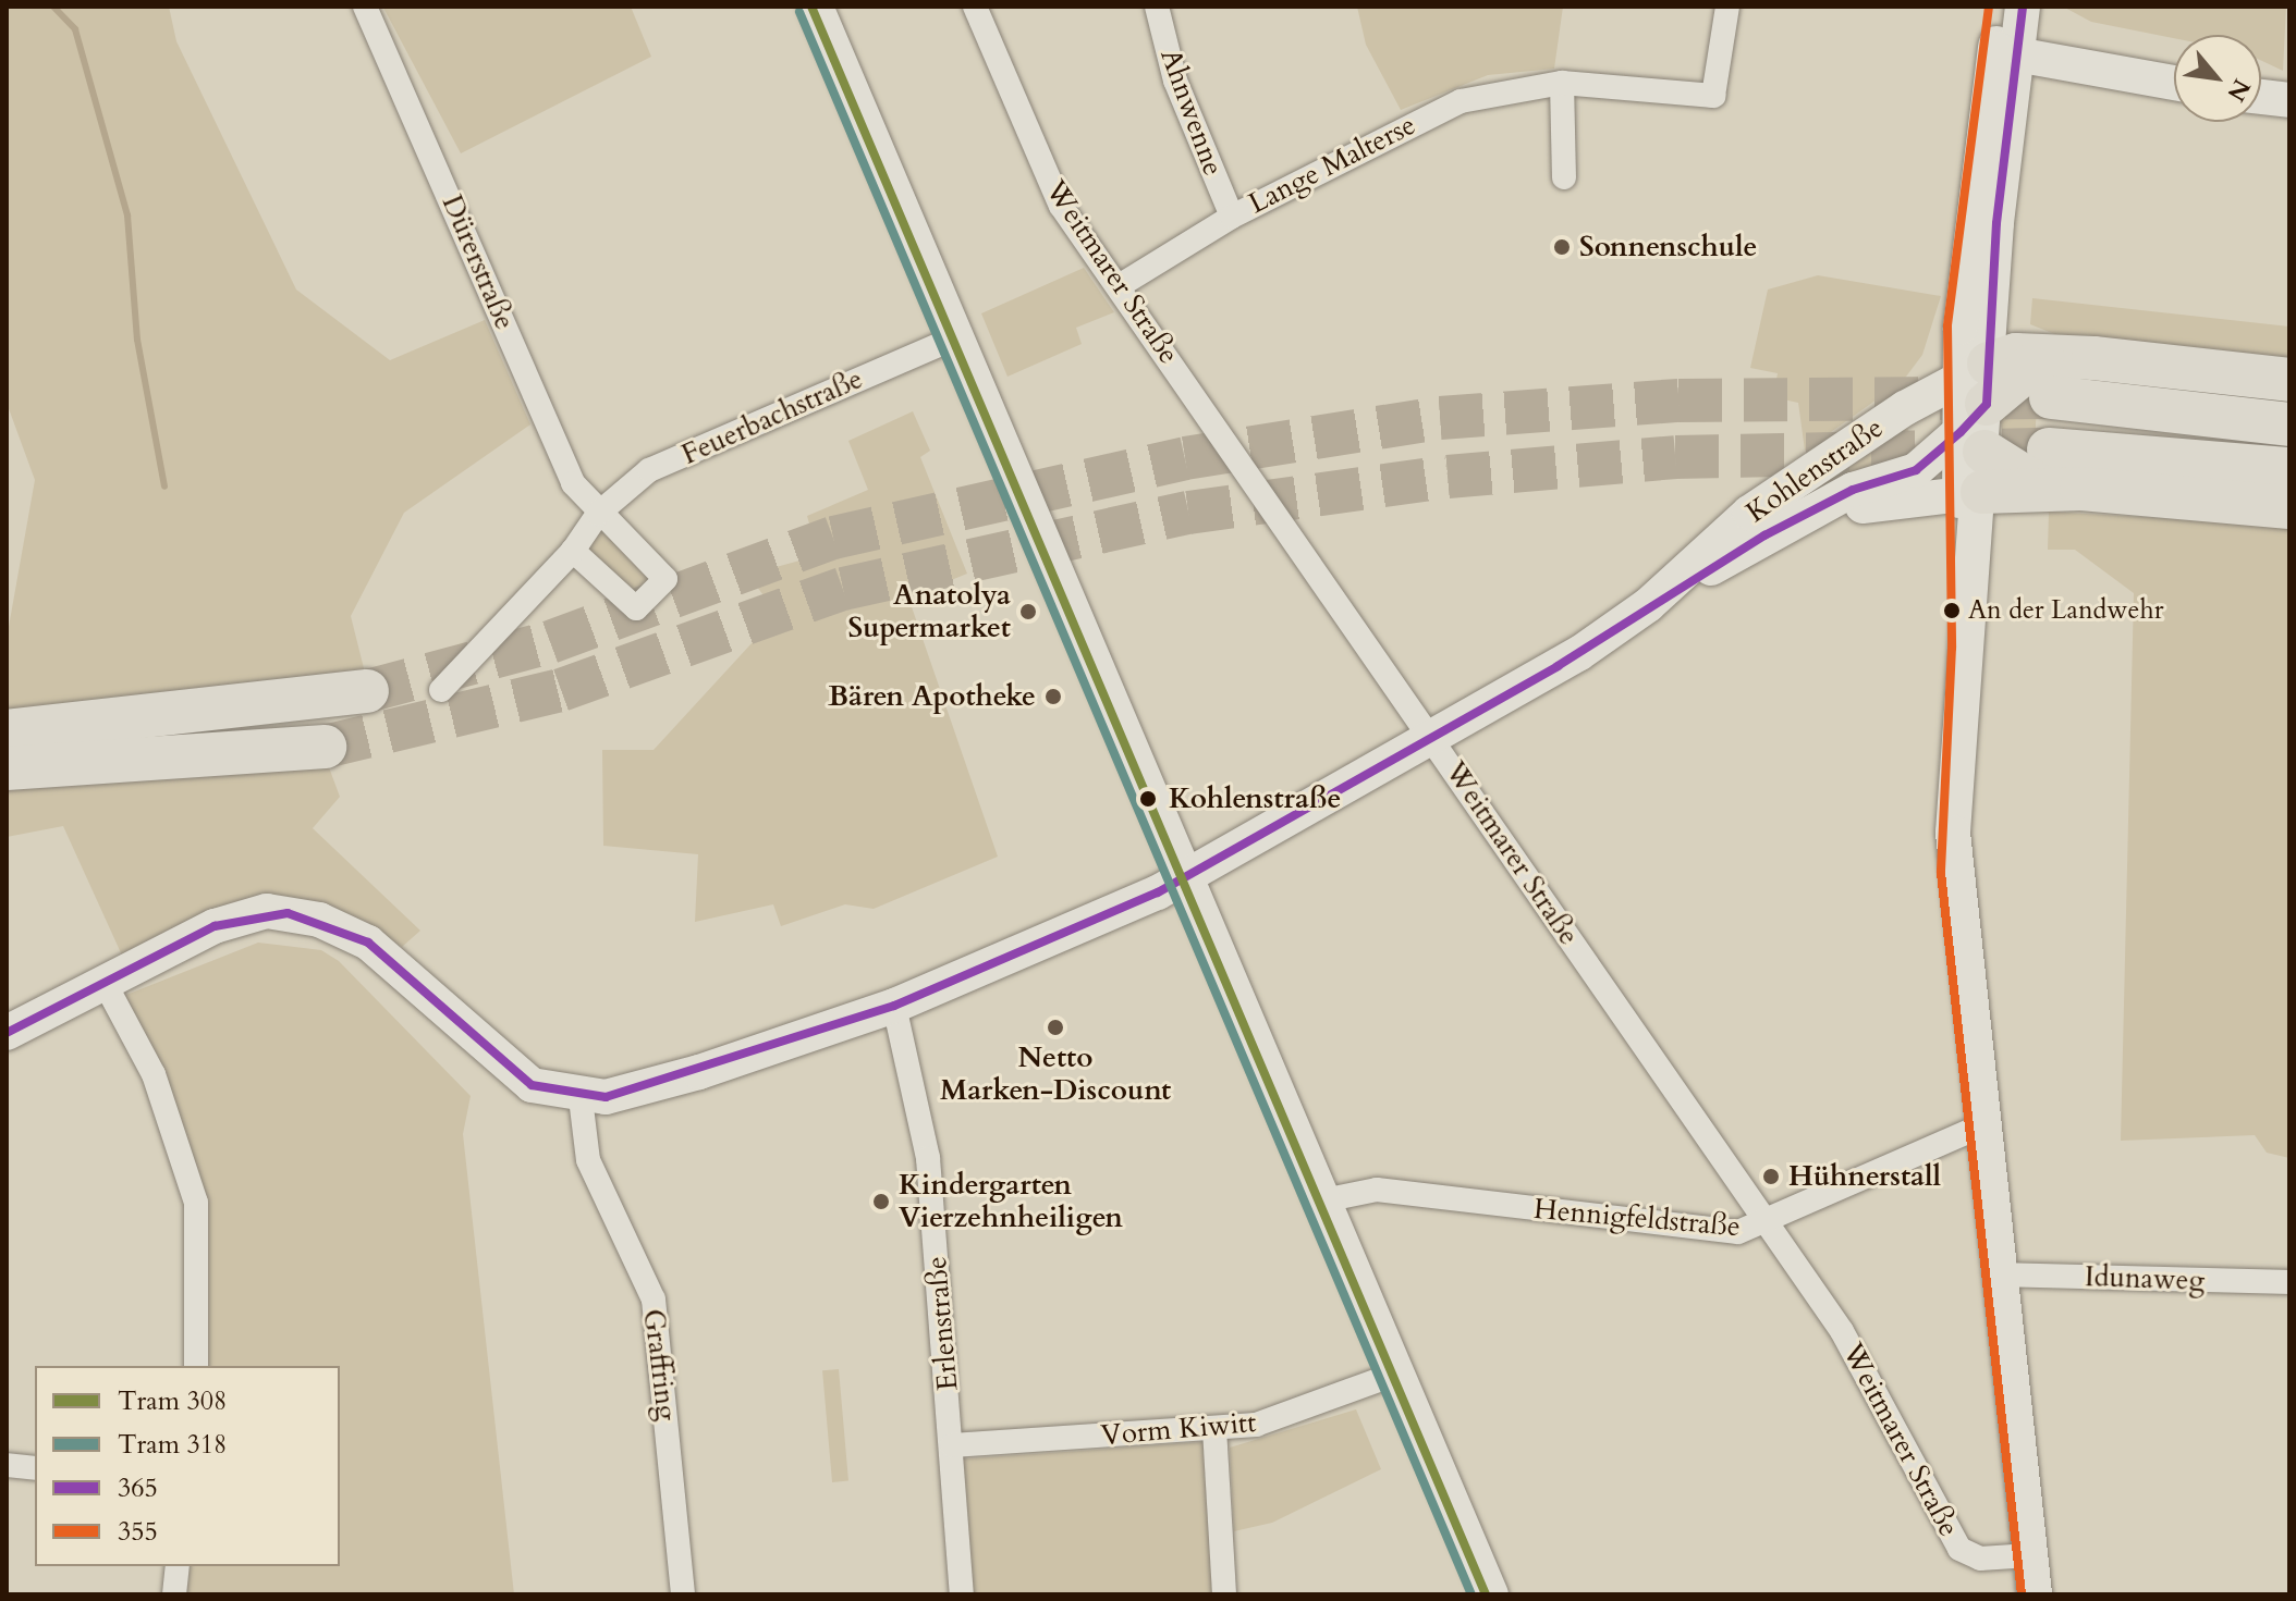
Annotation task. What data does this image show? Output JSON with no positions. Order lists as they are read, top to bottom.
{
  "streets": {
    "street": [
      "Ahnwenne",
      "Lange Malterse",
      "Dürerstraße",
      "Weitmarer Straße",
      "Feuerbachstraße",
      "Kohlenstraße",
      "Hennigfeldstraße",
      "Idunaweg",
      "Erlenstraße",
      "Graffring",
      "Vorm Kiwitt"
    ]
  },
  "crossings": [
    ["Ahnwenne", "Lange Malterse"],
    ["Lange Malterse", "Weitmarer Straße"],
    ["Dürerstraße", "Feuerbachstraße"],
    ["Weitmarer Straße", "Kohlenstraße"],
    ["Weitmarer Straße", "Hennigfeldstraße"],
    ["Kohlenstraße", "Erlenstraße"],
    ["Kohlenstraße", "Graffring"],
    ["Erlenstraße", "Vorm Kiwitt"]
  ],
  "places": [
    "Sonnenschule",
    "An der Landwehr",
    "Anatolya Supermarket",
    "Bären Apotheke",
    "Kohlenstraße",
    "Netto Marken-Discount",
    "Hühnerstall",
    "Kindergarten Vierzehnheiligen"
  ],
  "lines": [
    "tram line 308",
    "transit line 365",
    "transit line 355",
    "tram line 318"
  ],
  "legend": [
    "Tram 308",
    "Tram 318",
    "365",
    "355"
  ],
  "north": "bottom right"
}
